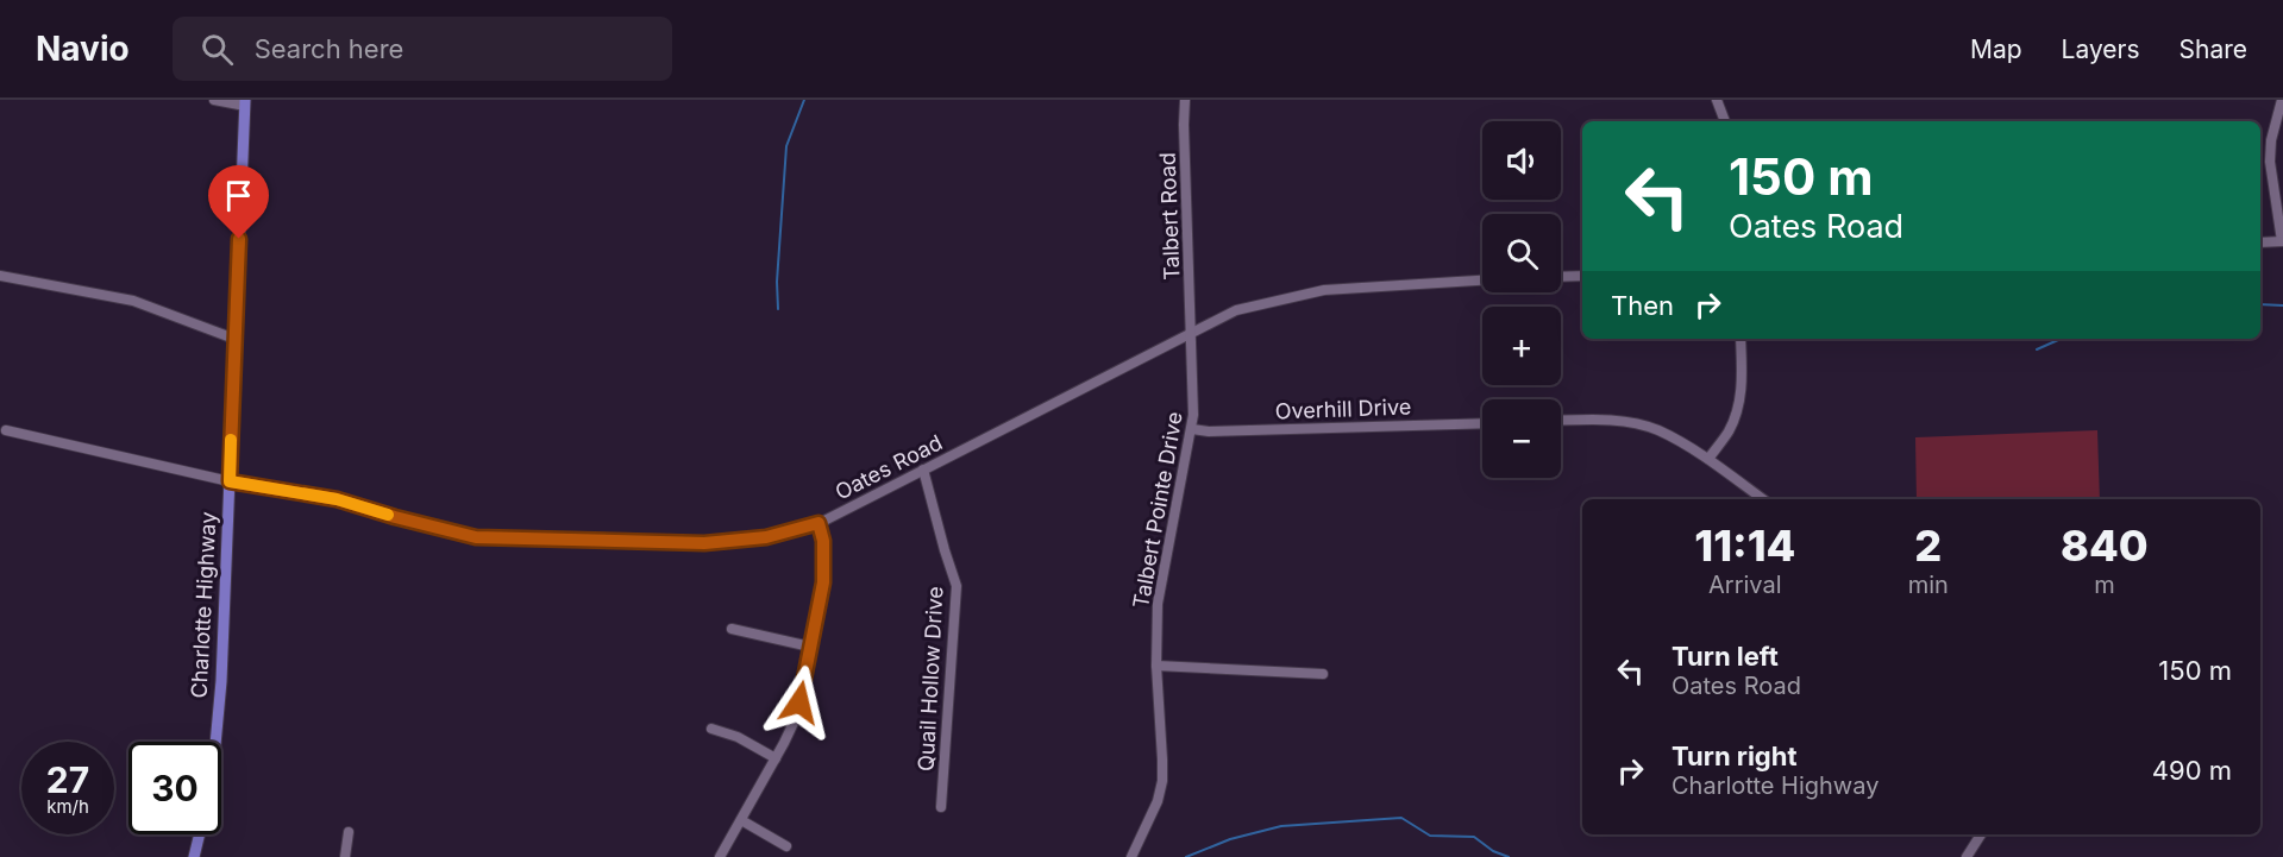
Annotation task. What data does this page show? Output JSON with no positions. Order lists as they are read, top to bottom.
{
  "streets": {
    "main road": ["Charlotte Highway"],
    "street": [
      "Talbert Road",
      "Overhill Drive",
      "Oates Road",
      "Talbert Pointe Drive",
      "Quail Hollow Drive"
    ]
  },
  "crossings": [
    ["Talbert Road", "Oates Road"],
    ["Talbert Road", "Talbert Pointe Drive"],
    ["Overhill Drive", "Talbert Pointe Drive"],
    ["Oates Road", "Talbert Pointe Drive"],
    ["Oates Road", "Charlotte Highway"],
    ["Oates Road", "Quail Hollow Drive"]
  ],
  "page": {
    "header": "Navio",
    "search": "Search here",
    "nav": ["Map", "Layers", "Share"],
    "map_buttons": ["+", "−"],
    "turn": ["150 m", "Oates Road"],
    "then": "Then",
    "eta": [
      "11:14",
      "Arrival",
      "2",
      "min",
      "840",
      "m"
    ],
    "list": [
      {
        "name": "Turn left",
        "note": "Oates Road",
        "value": "150 m"
      },
      {
        "name": "Turn right",
        "note": "Charlotte Highway",
        "value": "490 m"
      }
    ],
    "speed": "27 km/h",
    "limit": "30"
  }
}
